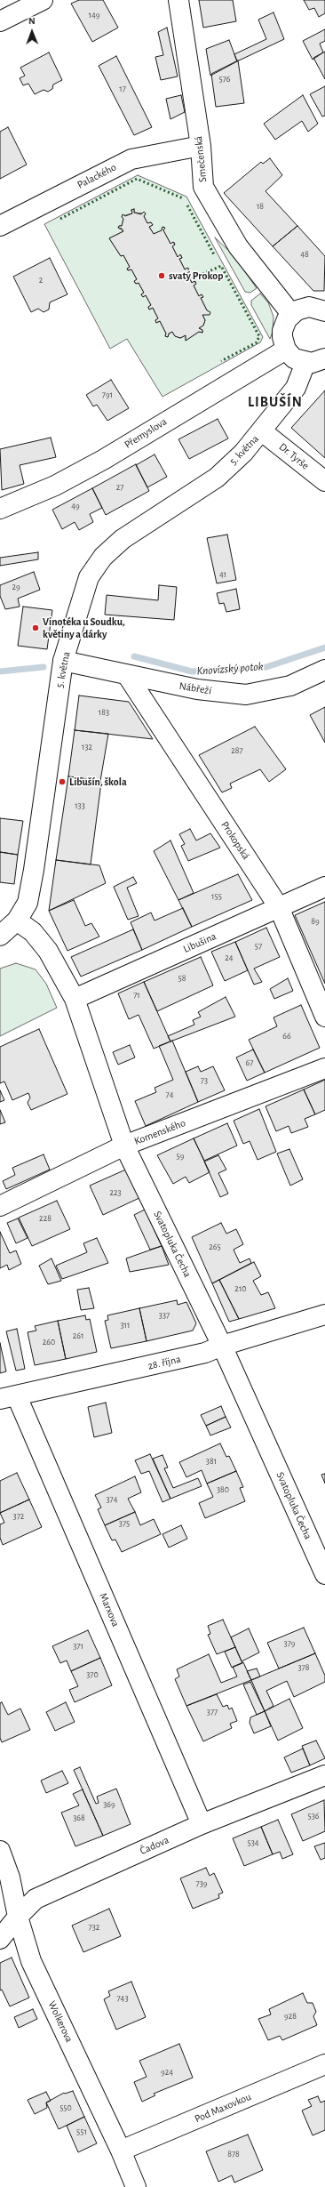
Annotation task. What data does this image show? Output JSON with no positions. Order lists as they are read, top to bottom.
{
  "streets": {
    "street": [
      "Smečenská",
      "Palackého",
      "Přemyslova",
      "5. května",
      "Dr. Tyrše",
      "Nábřeží",
      "Prokopská",
      "Libušina",
      "Komenského",
      "Svatopluka Čecha",
      "28. října",
      "Marxova",
      "Čadova",
      "Wolkerova",
      "Pod Maxovkou"
    ]
  },
  "crossings": [
    ["Smečenská", "Palackého"],
    ["5. května", "Dr. Tyrše"],
    ["5. května", "Nábřeží"],
    ["5. května", "Svatopluka Čecha"],
    ["Nábřeží", "Prokopská"],
    ["Prokopská", "Libušina"],
    ["Libušina", "Svatopluka Čecha"],
    ["Komenského", "Svatopluka Čecha"],
    ["Svatopluka Čecha", "28. října"],
    ["28. října", "Marxova"],
    ["Marxova", "Čadova"],
    ["Čadova", "Wolkerova"],
    ["Wolkerova", "Pod Maxovkou"]
  ],
  "districts": ["LIBUŠÍN"],
  "water": ["Knovízský potok"],
  "places": ["svatý Prokop", "Vinotéka u Soudku, květiny a dárky", "Libušín, škola"],
  "house_numbers": [
    "149",
    "576",
    "17",
    "18",
    "48",
    "2",
    "791",
    "27",
    "49",
    "41",
    "29",
    "183",
    "132",
    "287",
    "133",
    "155",
    "89",
    "57",
    "24",
    "58",
    "71",
    "66",
    "67",
    "73",
    "74",
    "59",
    "223",
    "228",
    "265",
    "210",
    "337",
    "311",
    "261",
    "260",
    "381",
    "380",
    "374",
    "372",
    "375",
    "379",
    "371",
    "378",
    "370",
    "377",
    "369",
    "536",
    "368",
    "534",
    "739",
    "732",
    "743",
    "928",
    "924",
    "550",
    "551",
    "878"
  ],
  "north": "top"
}
